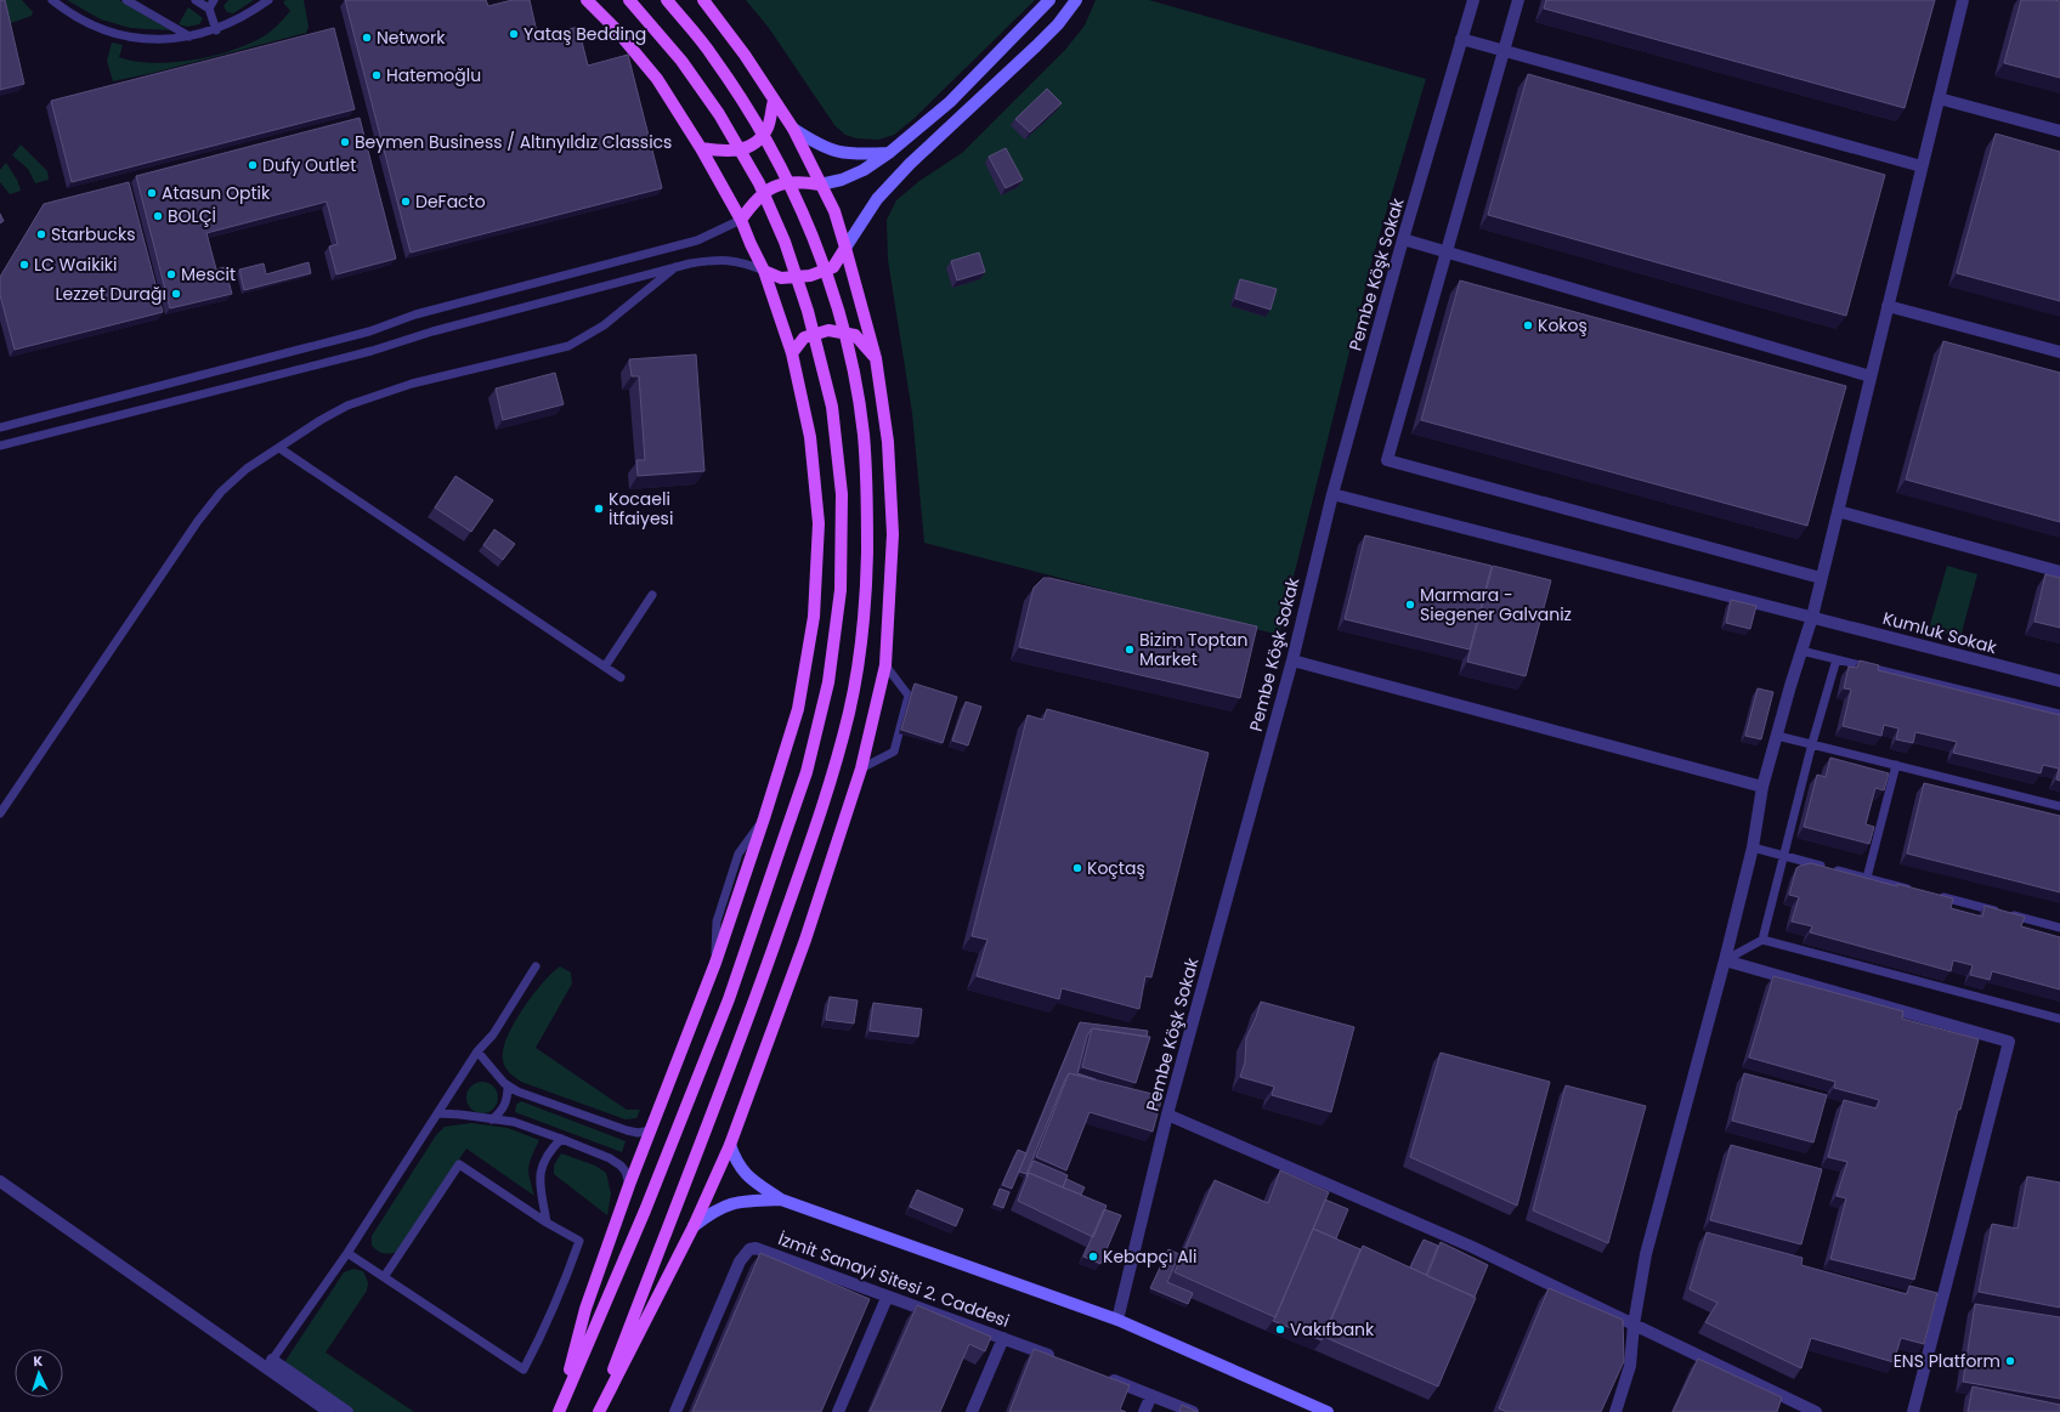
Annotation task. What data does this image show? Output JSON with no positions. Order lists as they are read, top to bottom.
{
  "streets": {
    "street": ["Pembe Köşk Sokak", "Kumluk Sokak", "İzmit Sanayi Sitesi 2. Caddesi"]
  },
  "crossings": [
    ["Pembe Köşk Sokak", "Kumluk Sokak"]
  ],
  "places": [
    "Yataş Bedding",
    "Network",
    "Hatemoğlu",
    "Beymen Business / Altınyıldız Classics",
    "Dufy Outlet",
    "Atasun Optik",
    "DeFacto",
    "BOLÇİ",
    "Starbucks",
    "LC Waikiki",
    "Mescit",
    "Lezzet Durağı",
    "Kokoş",
    "Kocaeli İtfaiyesi",
    "Marmara - Siegener Galvaniz",
    "Bizim Toptan Market",
    "Koçtaş",
    "Kebapçı Ali",
    "Vakıfbank",
    "ENS Platform"
  ],
  "north": "top"
}
